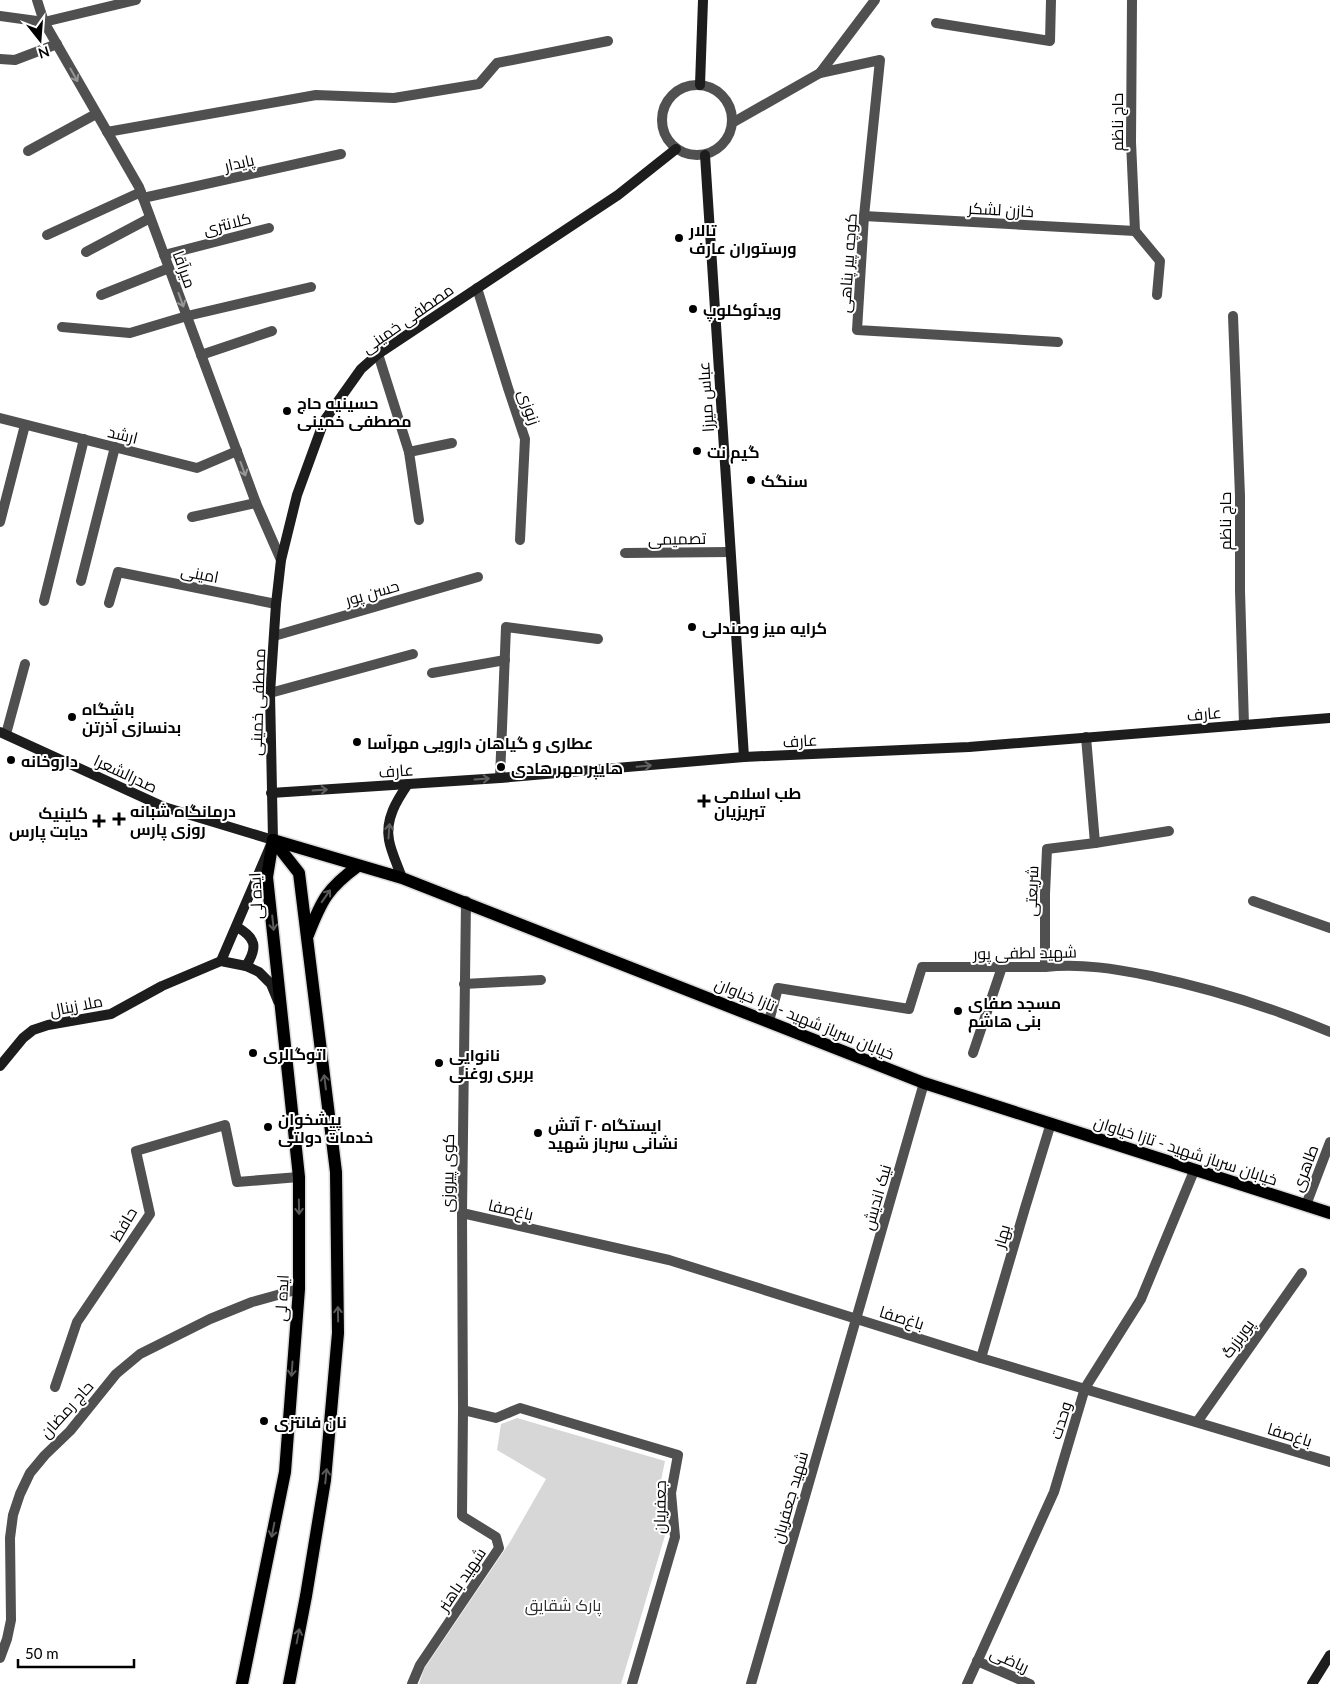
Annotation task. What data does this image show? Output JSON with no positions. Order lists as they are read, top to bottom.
{
  "streets": {
    "main road": [
      "مصطفی خمینی",
      "عباس میرزا",
      "عارف",
      "صدرالشعرا",
      "ایده لى",
      "ملا زینال",
      "خیابان سرباز شهید - تازا خیاوان"
    ],
    "street": [
      "حاج ناظم",
      "پایدار",
      "خازن لشکر",
      "کلانتری",
      "کوچه پیر پناهی",
      "میرآقا",
      "زنوزی",
      "ارشد",
      "تصمیمی",
      "امینی",
      "حسن پور",
      "شریعتی",
      "شهید لطفی پور",
      "طاهری",
      "کوی پیروزی",
      "نیک اندیش",
      "باغ‌صفا",
      "حافظ",
      "بهار",
      "پوربزرگ",
      "حاج رمضان",
      "وحدت",
      "شهید جعفریان",
      "جعفریان",
      "شهید باهنر",
      "ریاضی"
    ]
  },
  "crossings": [
    ["حاج ناظم", "خازن لشکر"],
    ["حاج ناظم", "عارف"],
    ["پایدار", "میرآقا"],
    ["خازن لشکر", "کوچه پیر پناهی"],
    ["کلانتری", "میرآقا"],
    ["میرآقا", "مصطفی خمینی"],
    ["میرآقا", "ارشد"],
    ["مصطفی خمینی", "عباس میرزا"],
    ["مصطفی خمینی", "زنوزی"],
    ["مصطفی خمینی", "امینی"],
    ["مصطفی خمینی", "حسن پور"],
    ["مصطفی خمینی", "عارف"],
    ["مصطفی خمینی", "صدرالشعرا"],
    ["مصطفی خمینی", "ایده لى"],
    ["مصطفی خمینی", "خیابان سرباز شهید - تازا خیاوان"],
    ["عباس میرزا", "تصمیمی"],
    ["عباس میرزا", "عارف"],
    ["صدرالشعرا", "ایده لى"],
    ["صدرالشعرا", "خیابان سرباز شهید - تازا خیاوان"],
    ["شریعتی", "شهید لطفی پور"],
    ["ایده لى", "خیابان سرباز شهید - تازا خیاوان"],
    ["ایده لى", "حافظ"],
    ["ایده لى", "حاج رمضان"],
    ["شهید لطفی پور", "خیابان سرباز شهید - تازا خیاوان"],
    ["خیابان سرباز شهید - تازا خیاوان", "طاهری"],
    ["خیابان سرباز شهید - تازا خیاوان", "کوی پیروزی"],
    ["خیابان سرباز شهید - تازا خیاوان", "نیک اندیش"],
    ["خیابان سرباز شهید - تازا خیاوان", "بهار"],
    ["خیابان سرباز شهید - تازا خیاوان", "وحدت"],
    ["کوی پیروزی", "باغ‌صفا"],
    ["کوی پیروزی", "جعفریان"],
    ["کوی پیروزی", "شهید باهنر"],
    ["نیک اندیش", "باغ‌صفا"],
    ["نیک اندیش", "شهید جعفریان"],
    ["باغ‌صفا", "بهار"],
    ["باغ‌صفا", "پوربزرگ"],
    ["باغ‌صفا", "وحدت"],
    ["باغ‌صفا", "شهید جعفریان"],
    ["وحدت", "ریاضی"],
    ["جعفریان", "شهید باهنر"]
  ],
  "one_way": ["عارف"],
  "parks": ["پارک شقایق"],
  "places": {
    "other": [
      "تالار ورستوران عارف",
      "ویدئوکلوپ",
      "حسینیه حاج مصطفی خمینی",
      "گیم نت",
      "سنگک",
      "کرایه میز وصندلی",
      "باشگاه بدنسازی آذرتن",
      "عطاری و گیاهان دارویی مهرآسا",
      "داروخانه",
      "هایپر مهر هادی",
      "مسجد صفای بنی هاشم",
      "اتوگالری",
      "نانوایی بربری روغنی",
      "پیشخوان خدمات دولتی",
      "ایستگاه ۲۰ آتش نشانی سرباز شهید",
      "نان فانتزی"
    ],
    "health": ["طب اسلامی تبریزیان", "درمانگاه شبانه روزی پارس", "کلینیک دیابت پارس"]
  },
  "scale_bar": "50 m",
  "north": "bottom"
}
